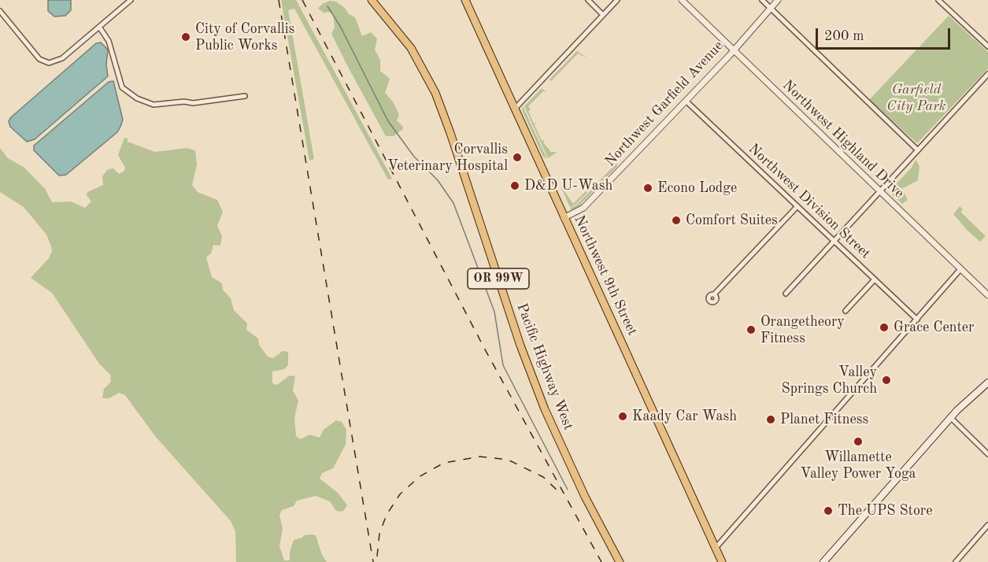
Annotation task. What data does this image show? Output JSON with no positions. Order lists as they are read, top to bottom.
{
  "streets": {
    "main road": ["Northwest 9th Street", "OR 99W", "Pacific Highway West"],
    "street": ["Northwest Garfield Avenue", "Northwest Highland Drive", "Northwest Division Street"]
  },
  "crossings": [
    ["Northwest Garfield Avenue", "Northwest Highland Drive"],
    ["Northwest Garfield Avenue", "Northwest Division Street"],
    ["Northwest Garfield Avenue", "Northwest 9th Street"]
  ],
  "parks": ["Garfield City Park"],
  "places": [
    "City of Corvallis Public Works",
    "Corvallis Veterinary Hospital",
    "D&D U-Wash",
    "Econo Lodge",
    "Comfort Suites",
    "Grace Center",
    "Orangetheory Fitness",
    "Valley Springs Church",
    "Kaady Car Wash",
    "Planet Fitness",
    "Willamette Valley Power Yoga",
    "The UPS Store"
  ],
  "scale_bar": "200 m"
}
